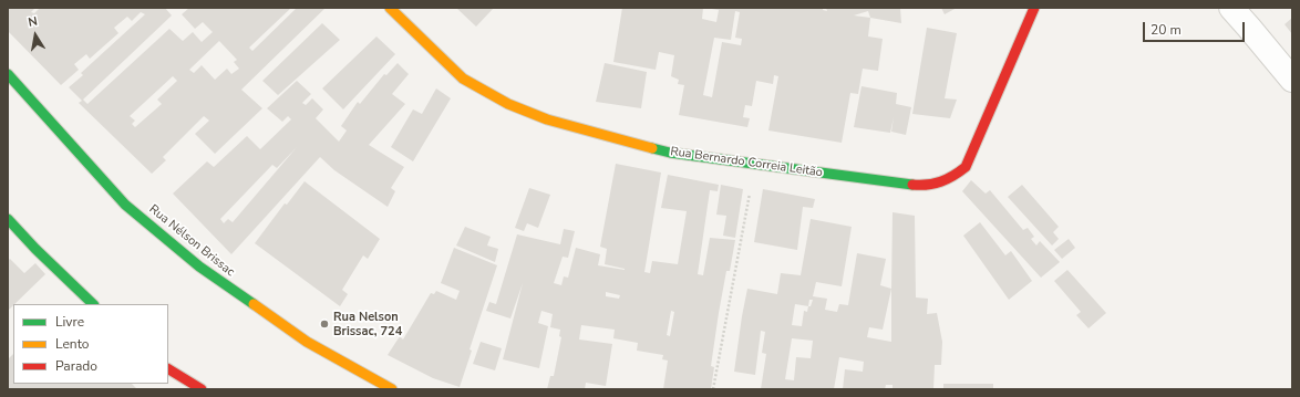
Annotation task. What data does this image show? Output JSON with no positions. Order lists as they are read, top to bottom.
{
  "streets": {
    "street": ["Rua Bernardo Correia Leitão", "Rua Nélson Brissac"]
  },
  "places": ["Rua Nelson Brissac, 724"],
  "legend": ["Livre", "Lento", "Parado"],
  "scale_bar": "20 m",
  "north": "top"
}
